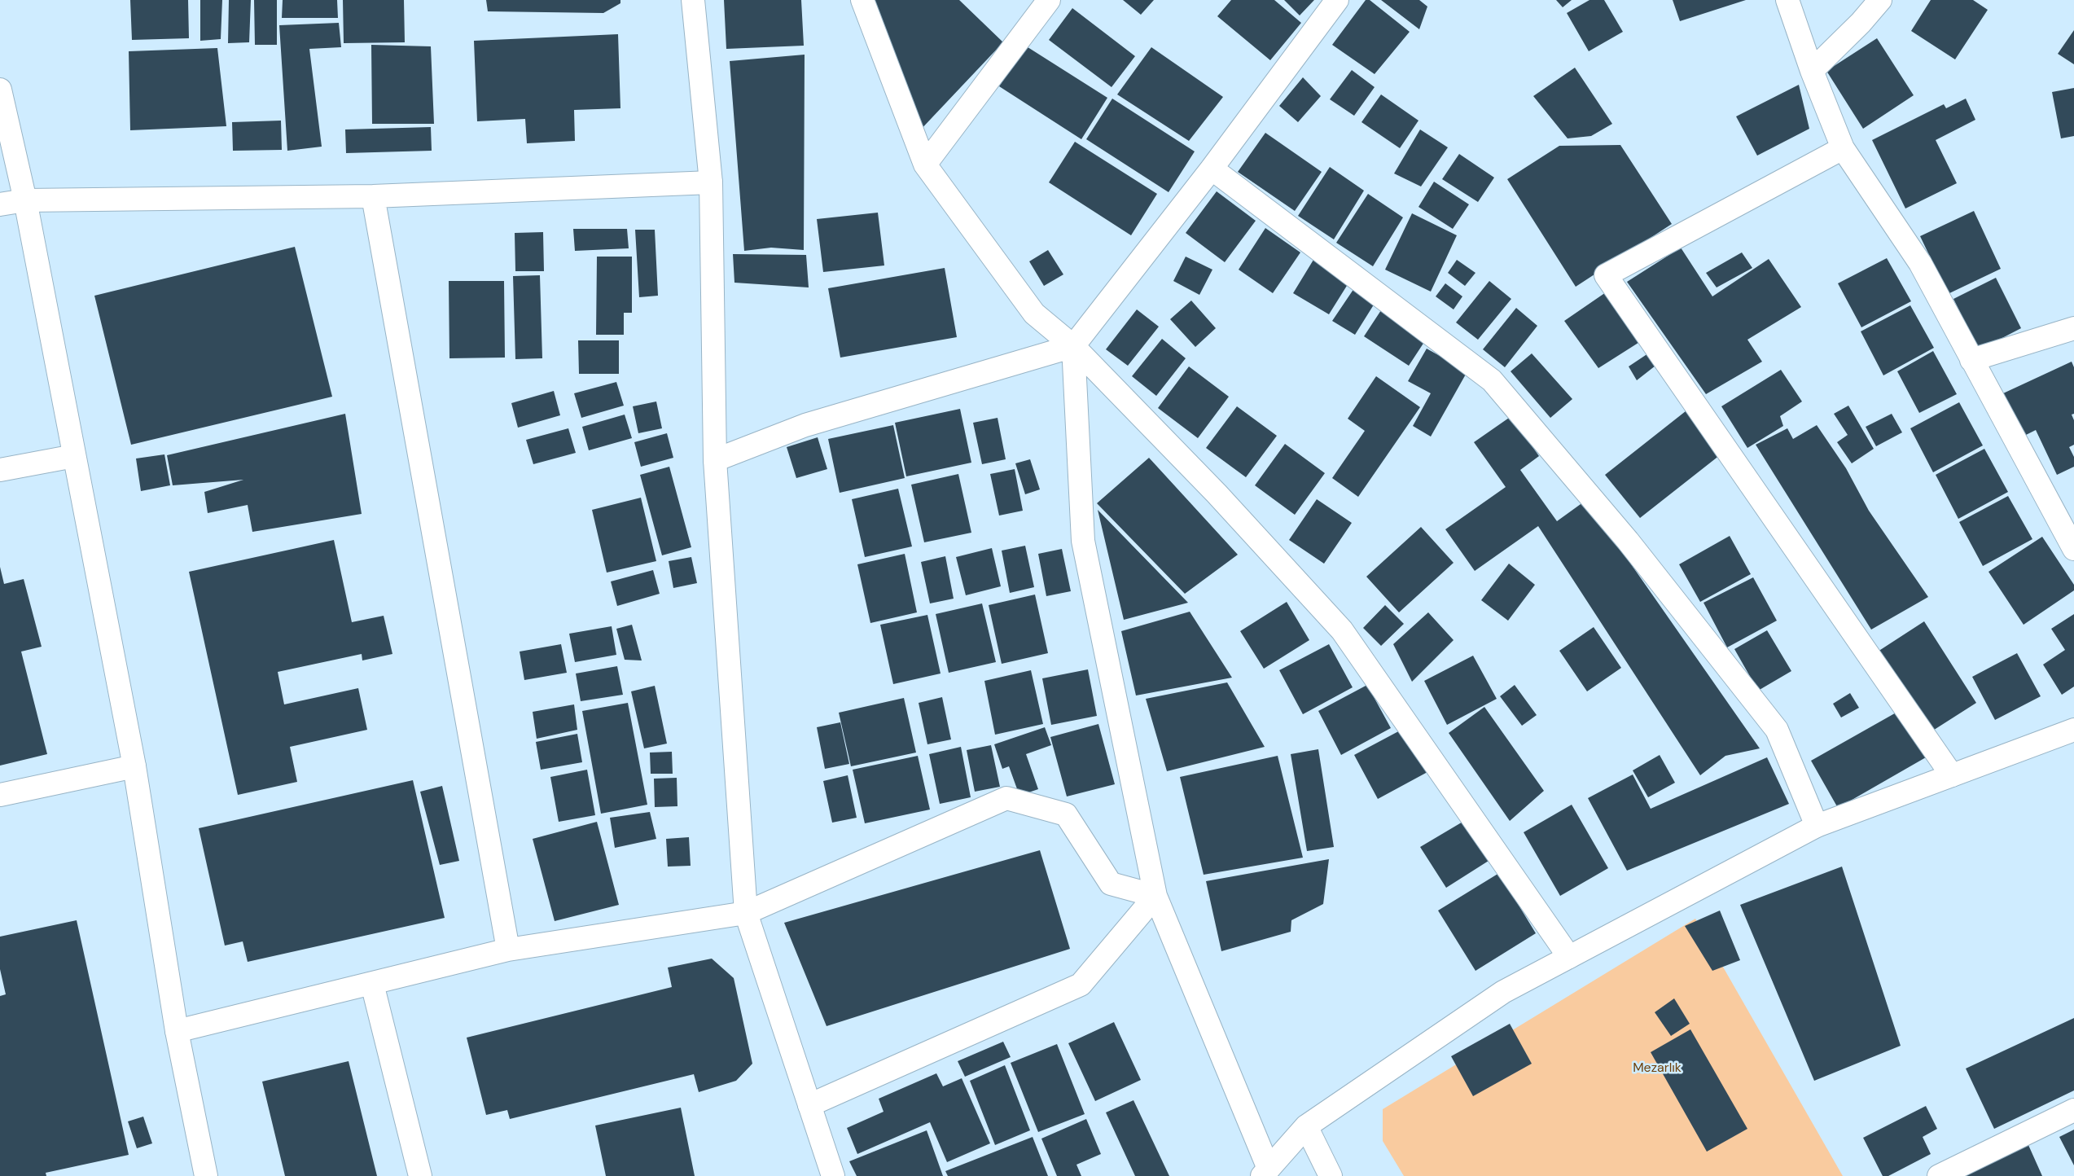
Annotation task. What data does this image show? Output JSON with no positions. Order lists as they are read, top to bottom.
{
  "parks": ["Mezarlık"]
}
